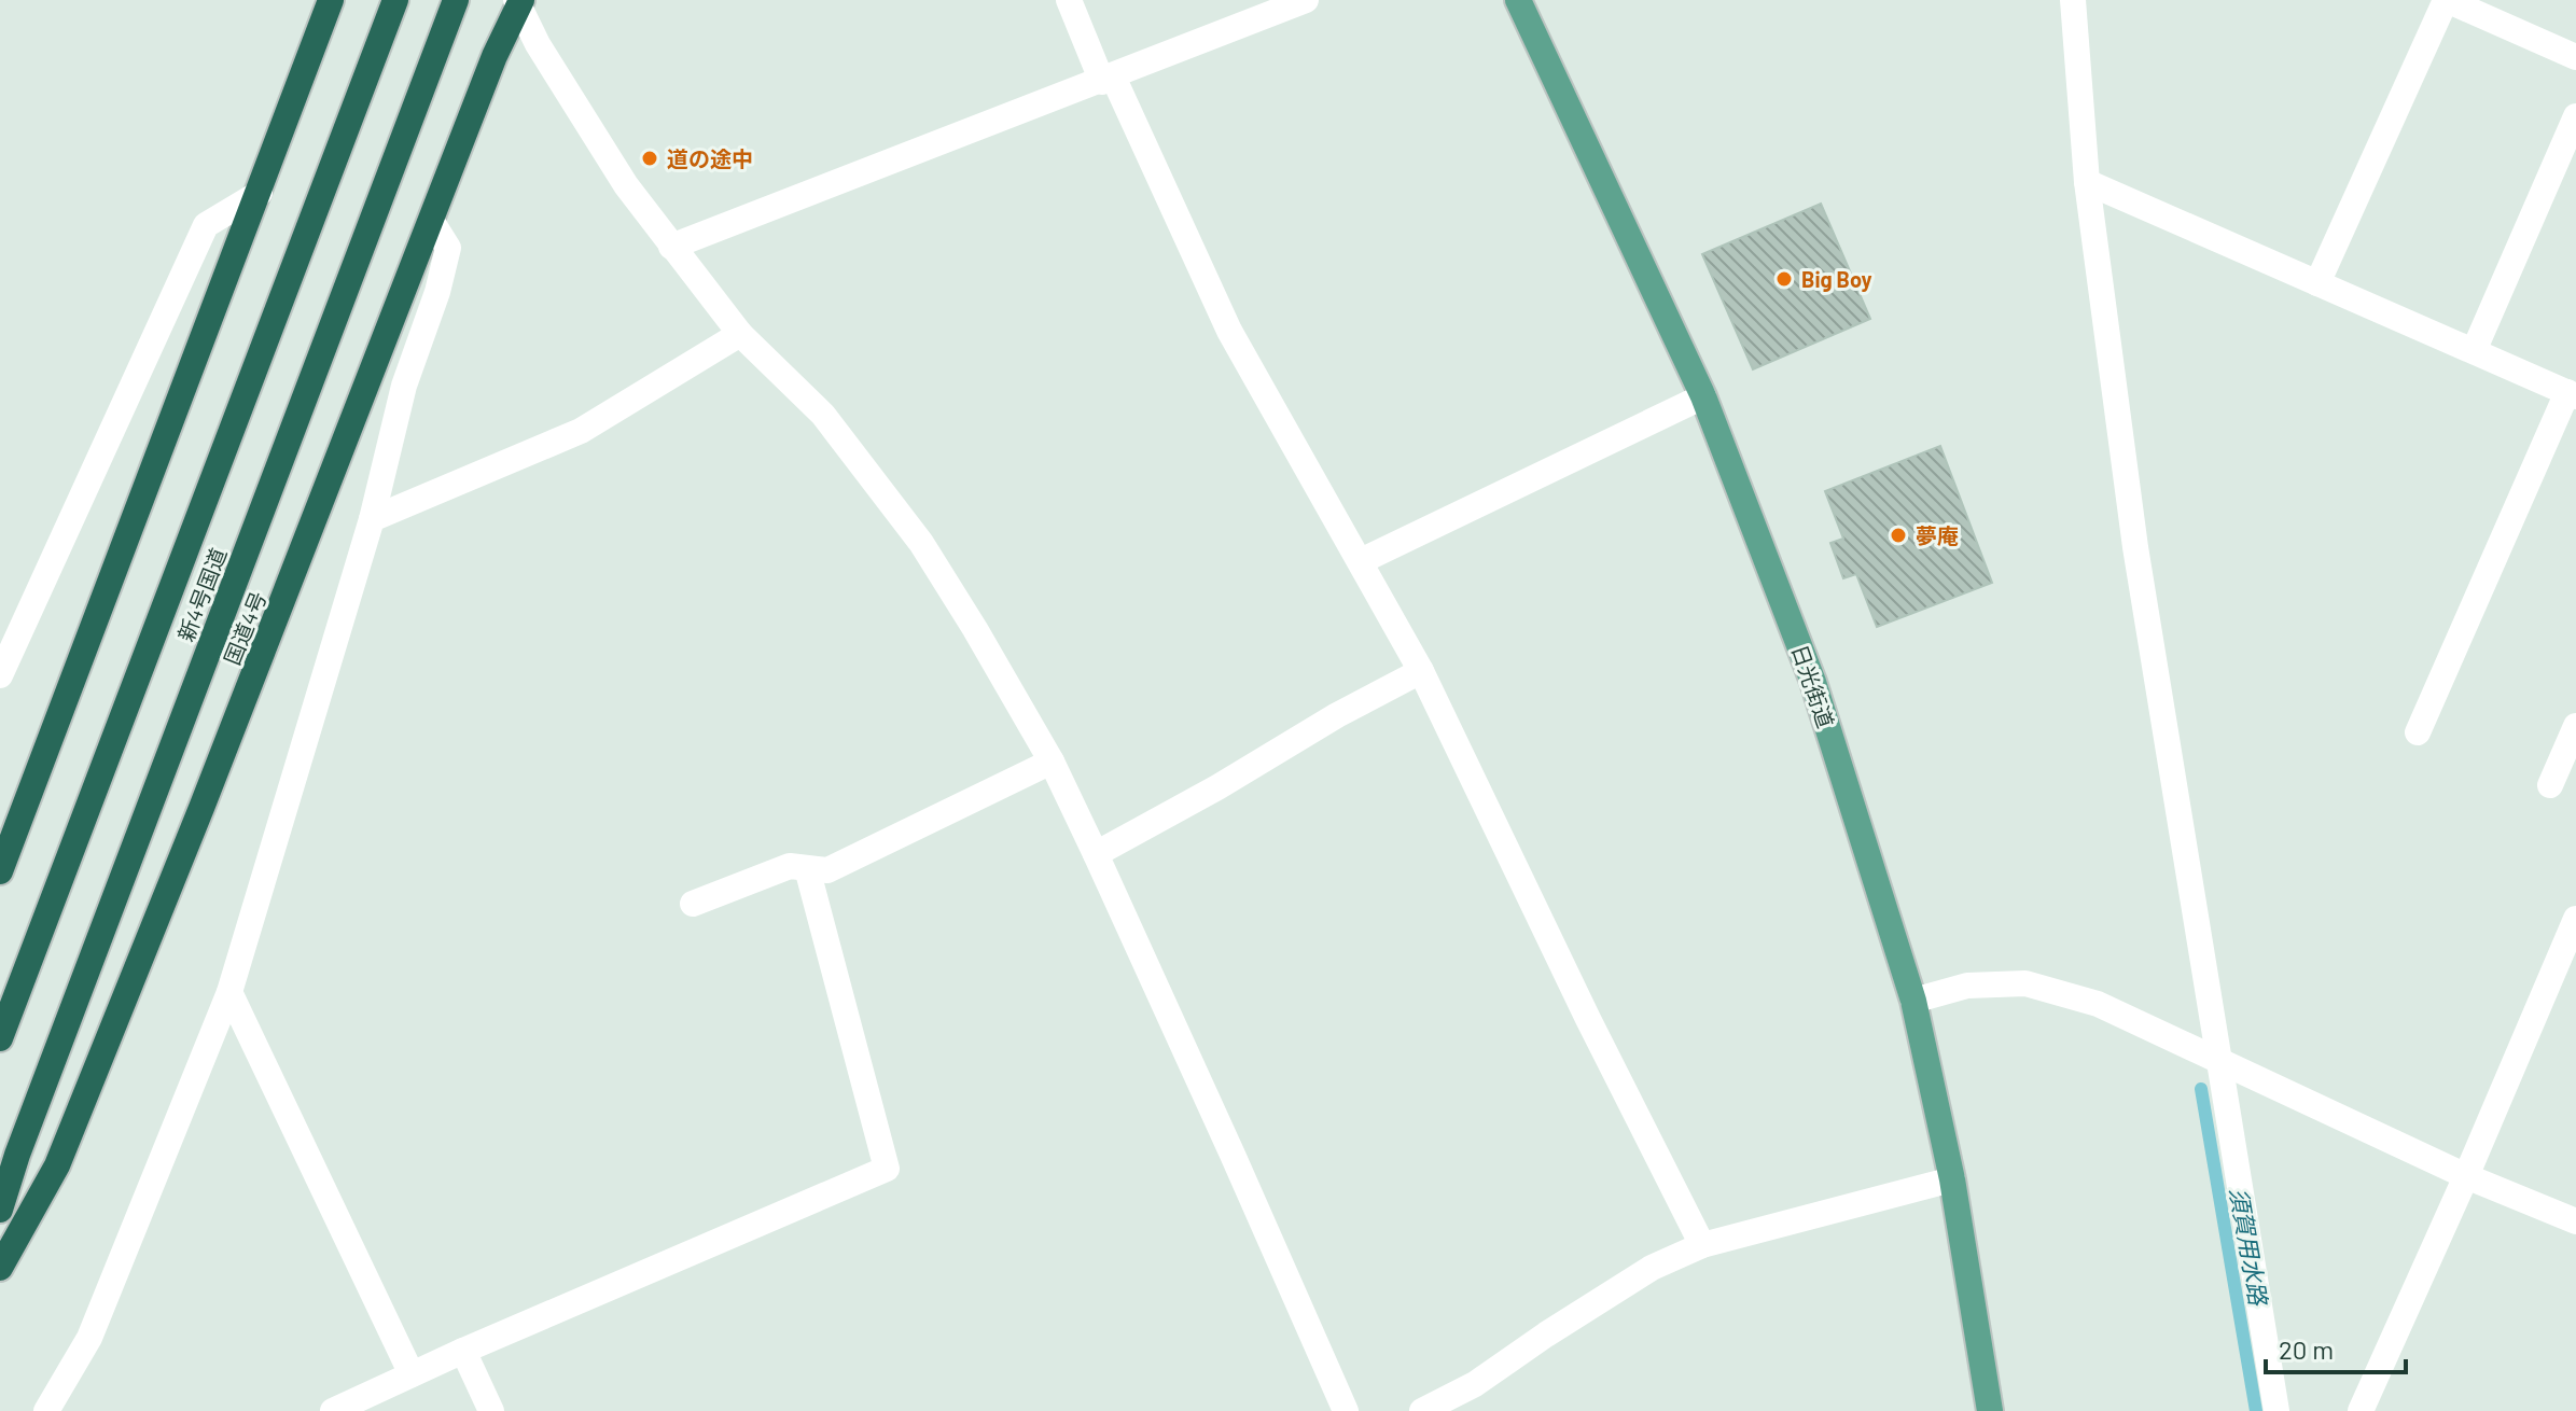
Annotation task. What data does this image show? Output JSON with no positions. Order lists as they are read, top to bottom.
{
  "streets": {
    "highway": ["新4号国道", "国道4号"],
    "main road": ["日光街道"]
  },
  "water": ["須賀用水路"],
  "places": ["道の途中", "Big Boy", "夢庵"],
  "scale_bar": "20 m"
}
